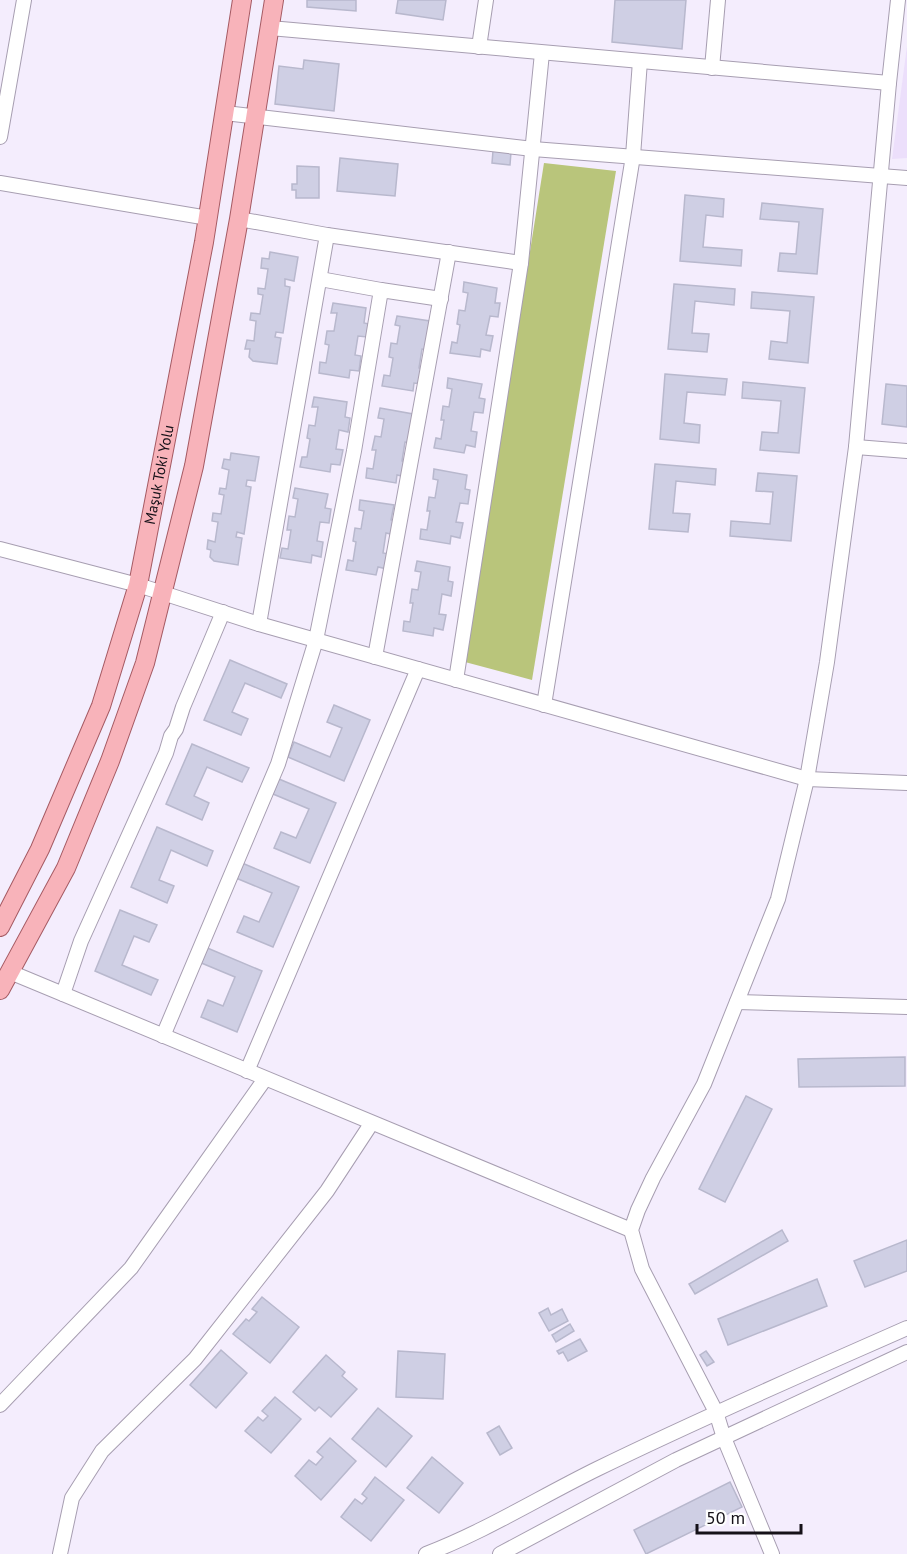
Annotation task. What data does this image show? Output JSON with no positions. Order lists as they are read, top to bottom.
{
  "streets": {
    "main road": ["Maşuk Toki Yolu"]
  },
  "scale_bar": "50 m"
}
